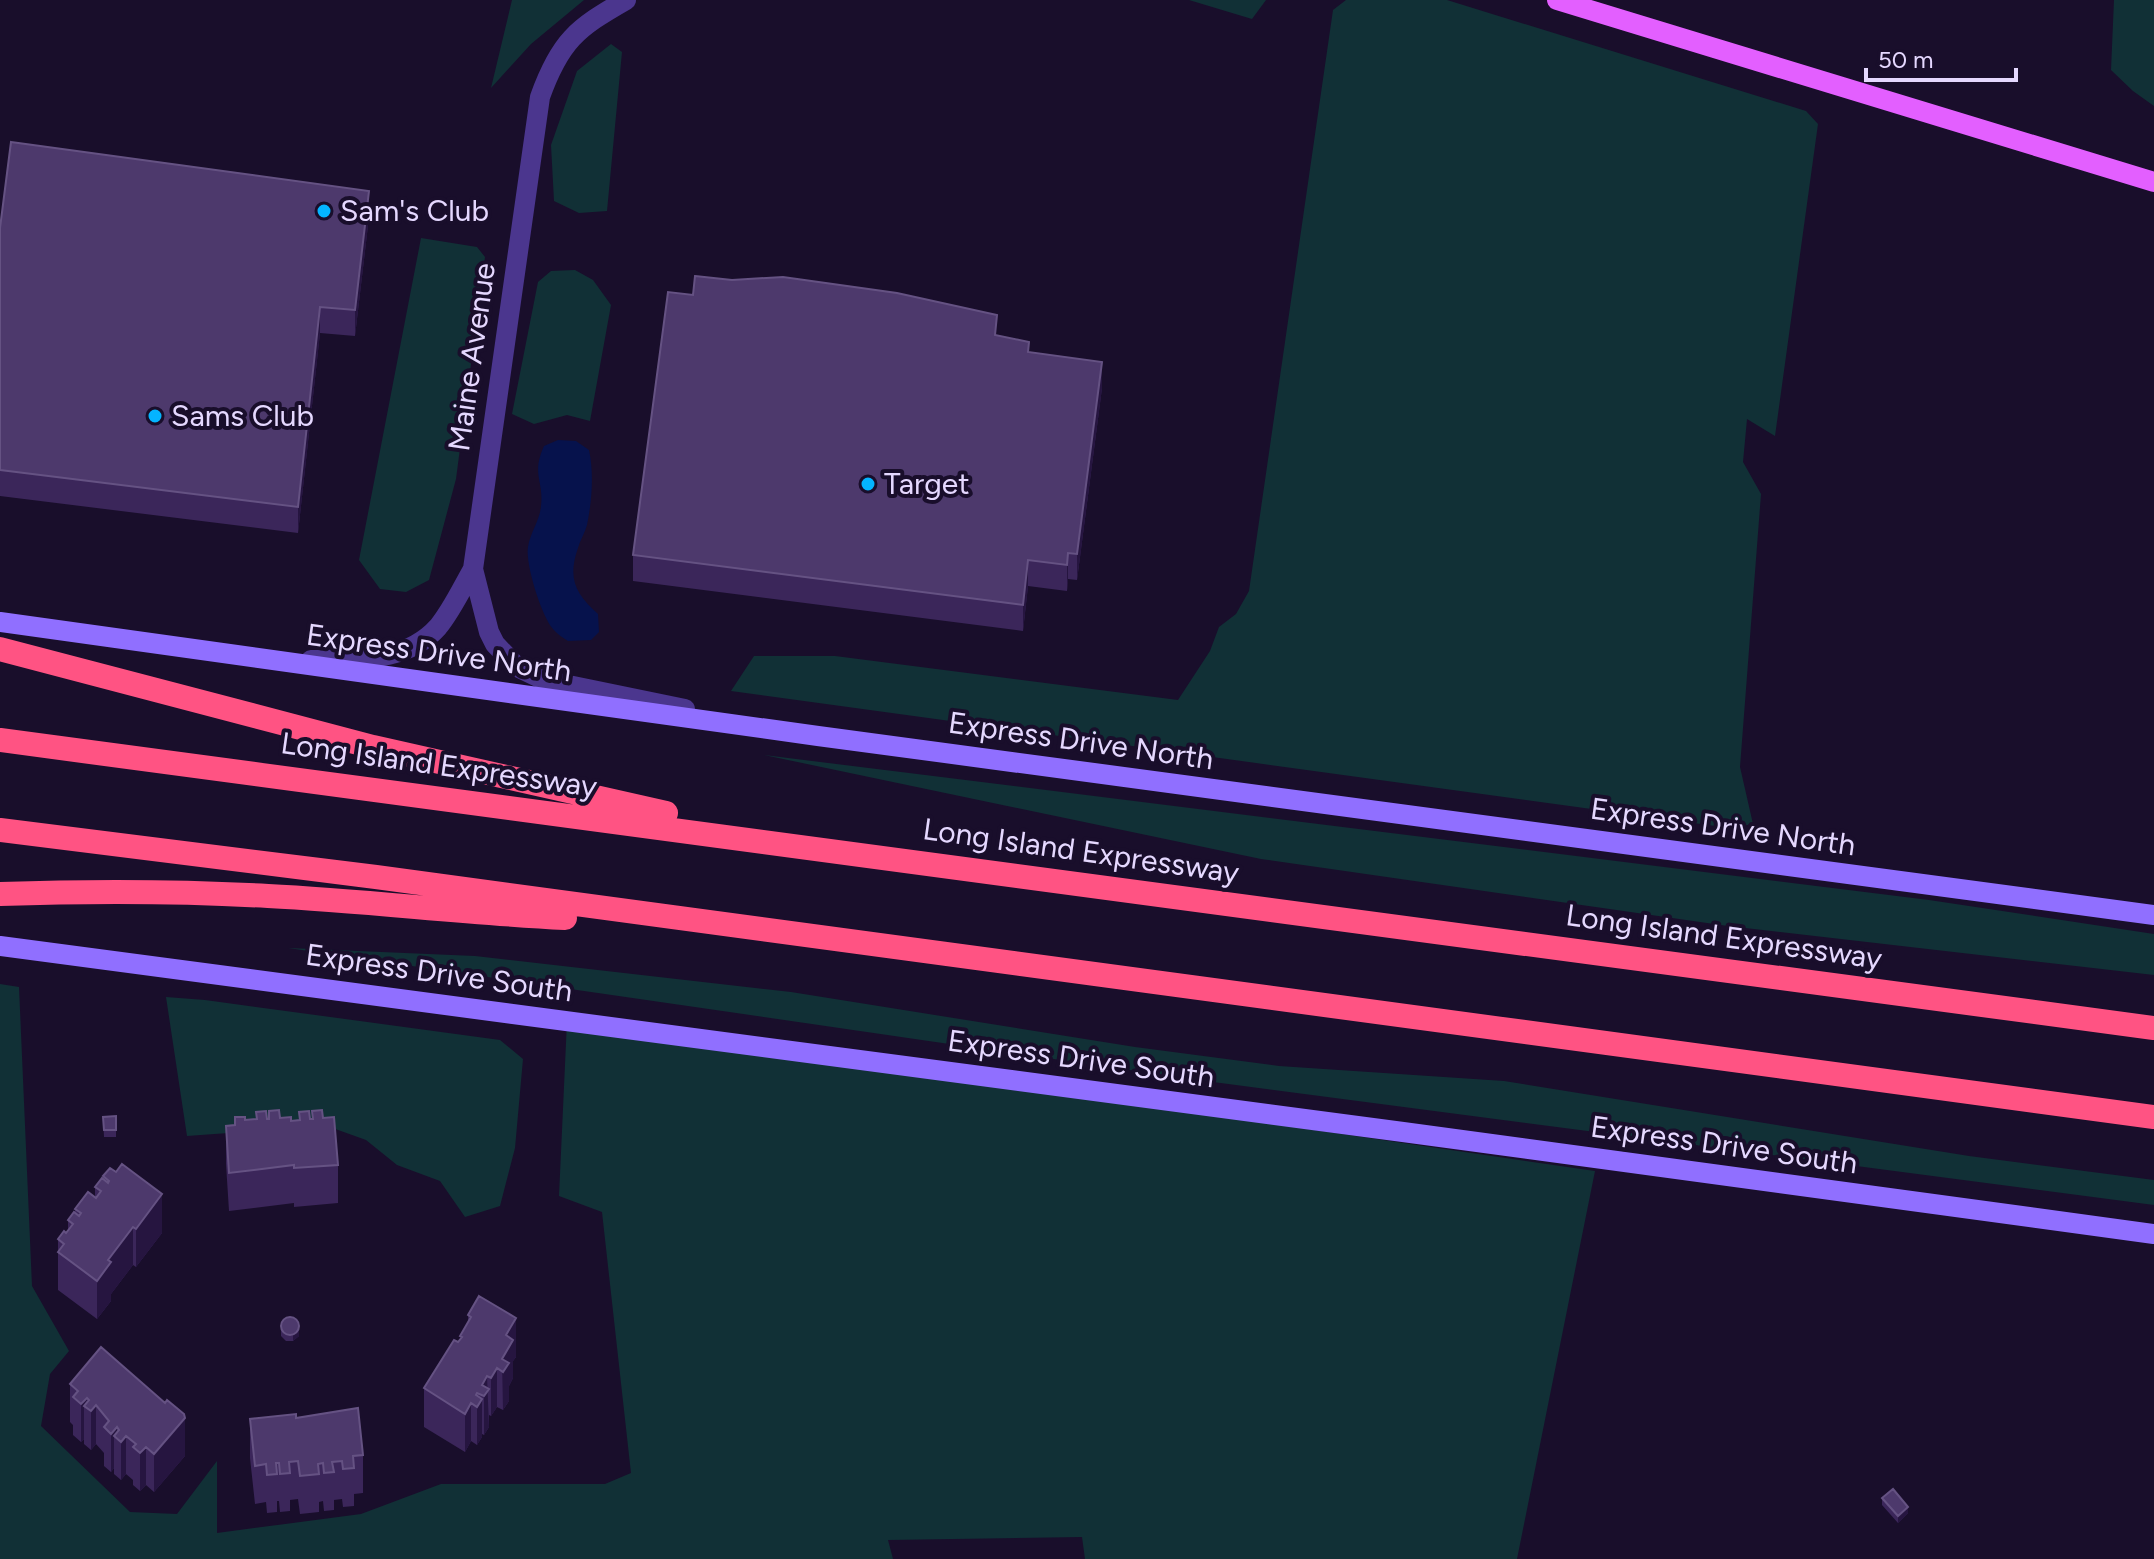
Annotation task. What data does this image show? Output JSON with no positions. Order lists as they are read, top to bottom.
{
  "streets": {
    "highway": ["Long Island Expressway"],
    "main road": ["Express Drive North", "Express Drive South"],
    "street": ["Maine Avenue"]
  },
  "places": ["Sam's Club", "Sams Club", "Target"],
  "scale_bar": "50 m"
}
